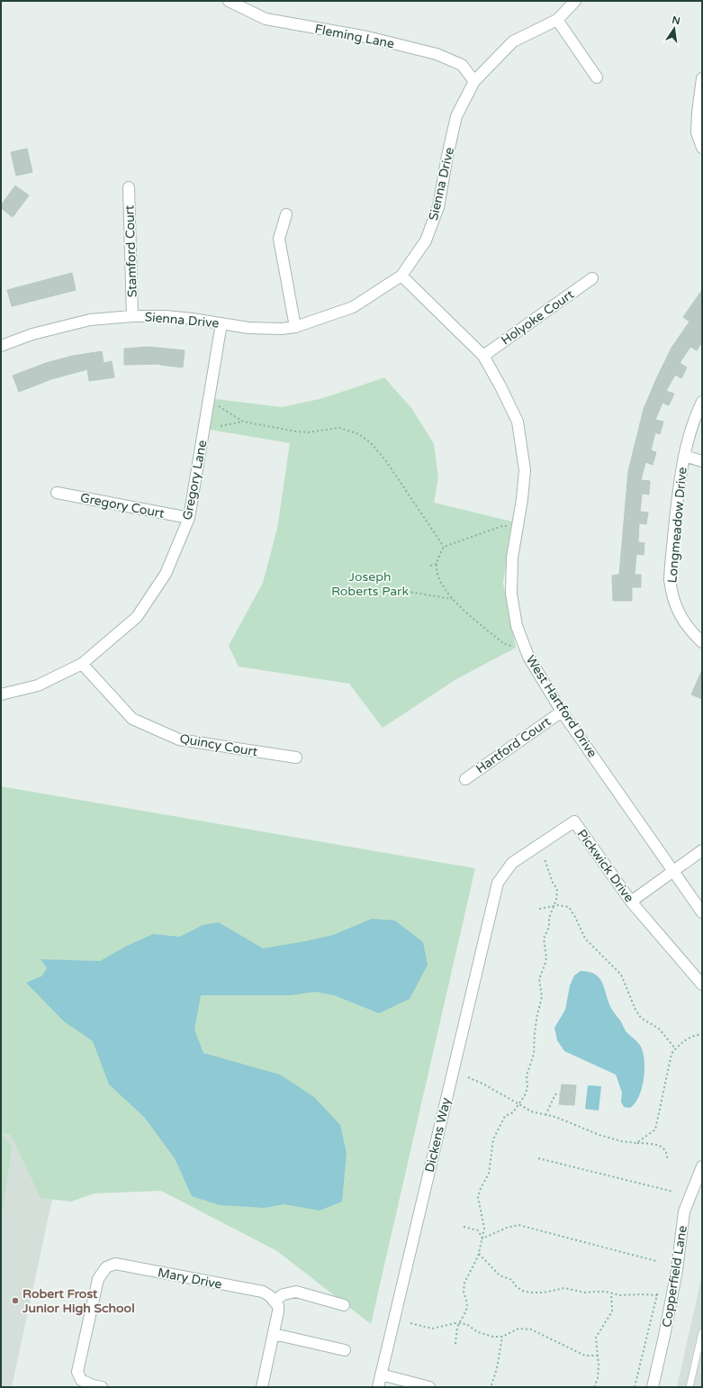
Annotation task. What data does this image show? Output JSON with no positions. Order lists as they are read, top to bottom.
{
  "streets": {
    "street": [
      "Fleming Lane",
      "Sienna Drive",
      "Stamford Court",
      "Holyoke Court",
      "Gregory Lane",
      "Gregory Court",
      "Longmeadow Drive",
      "West Hartford Drive",
      "Quincy Court",
      "Hartford Court",
      "Pickwick Drive",
      "Dickens Way",
      "Copperfield Lane",
      "Mary Drive"
    ]
  },
  "crossings": [
    ["Fleming Lane", "Sienna Drive"],
    ["Sienna Drive", "Stamford Court"],
    ["Sienna Drive", "Gregory Lane"],
    ["Sienna Drive", "West Hartford Drive"],
    ["Holyoke Court", "West Hartford Drive"],
    ["Gregory Lane", "Gregory Court"],
    ["Gregory Lane", "Quincy Court"],
    ["West Hartford Drive", "Hartford Court"],
    ["Pickwick Drive", "Dickens Way"]
  ],
  "parks": ["Joseph Roberts Park"],
  "places": ["Robert Frost Junior High School"],
  "north": "top"
}
